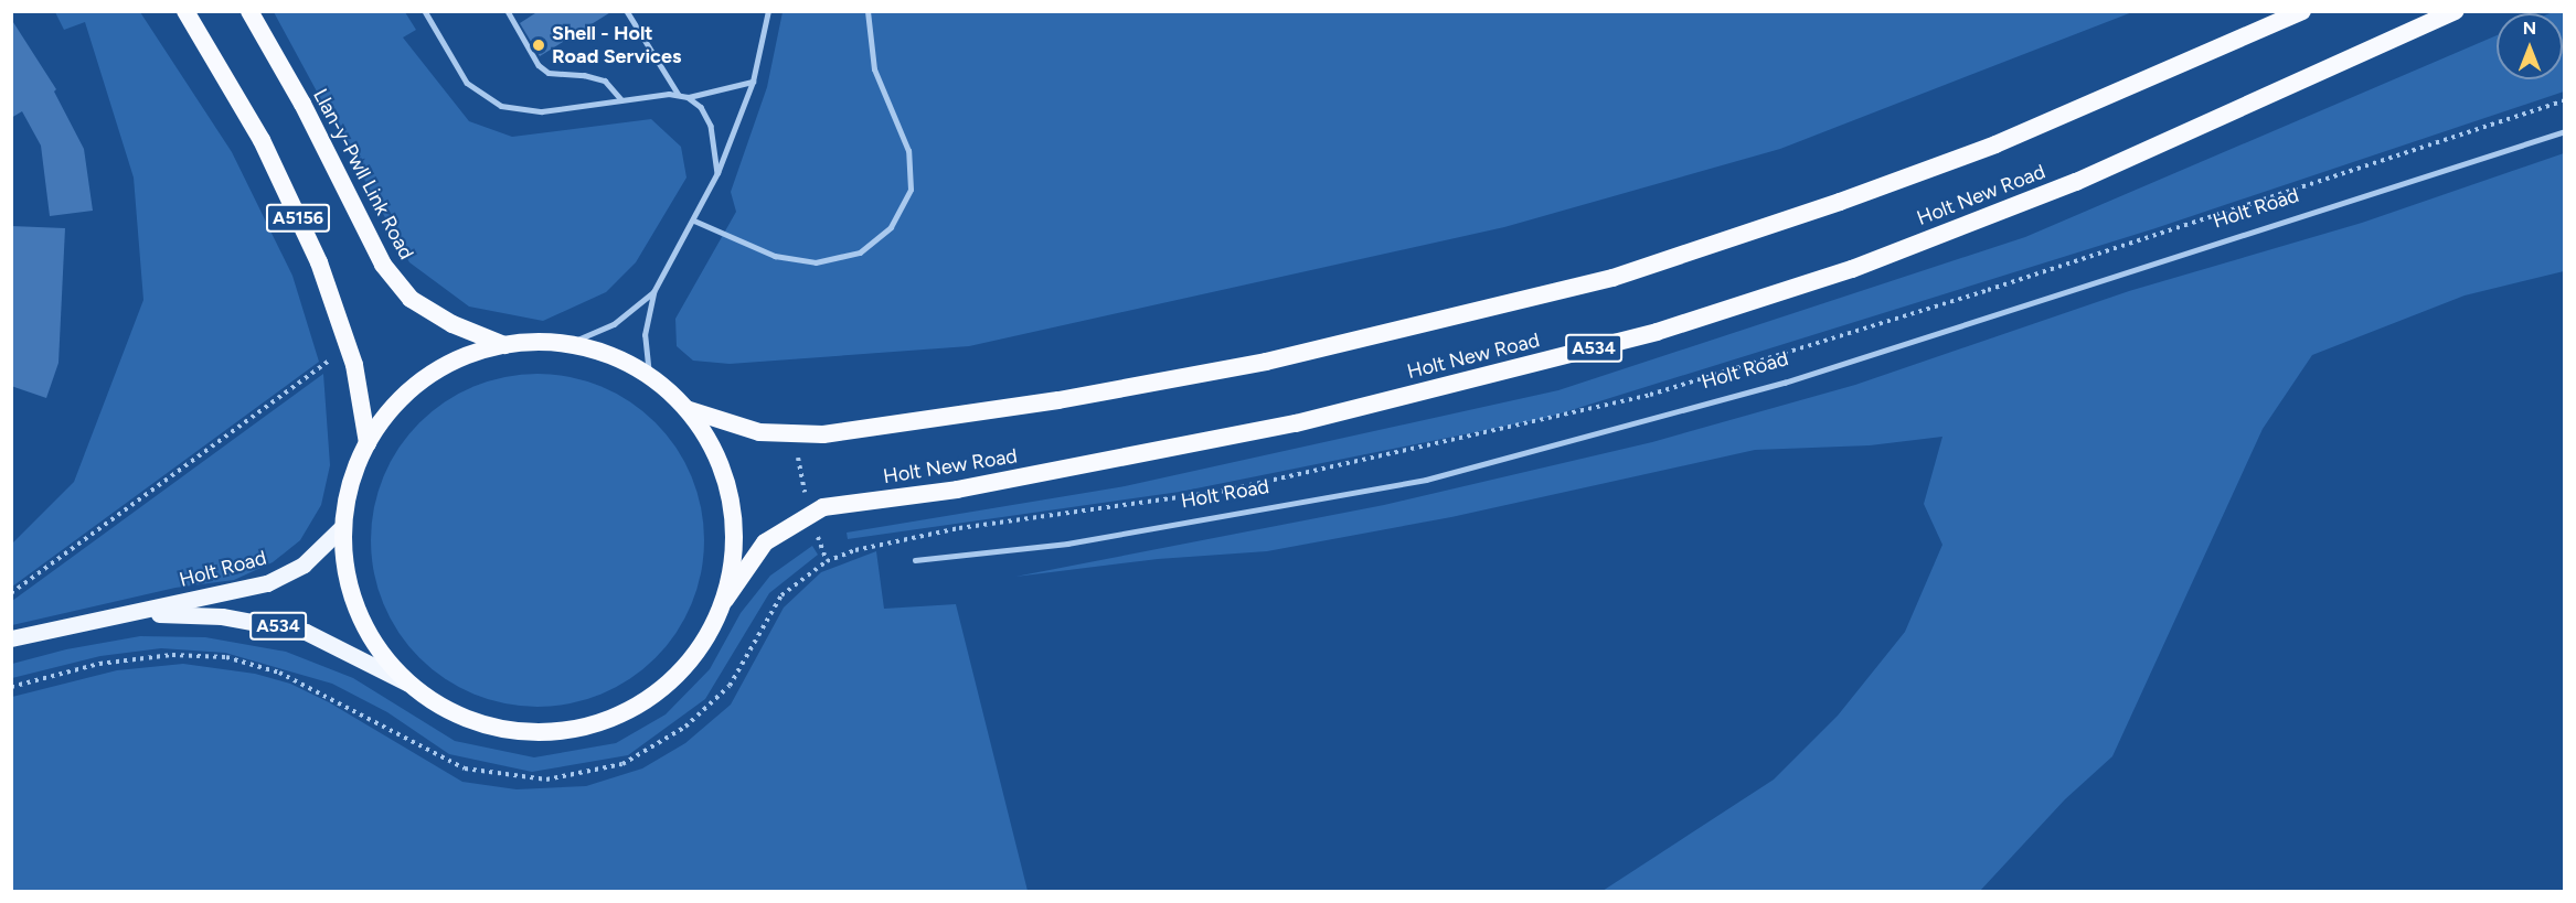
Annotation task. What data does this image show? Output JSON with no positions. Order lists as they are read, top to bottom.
{
  "streets": {
    "highway": [
      "Llan-y-Pwll Link Road",
      "Holt New Road",
      "A5156",
      "A534"
    ],
    "main road": ["Holt Road"]
  },
  "places": ["Shell - Holt Road Services"],
  "north": "top"
}
